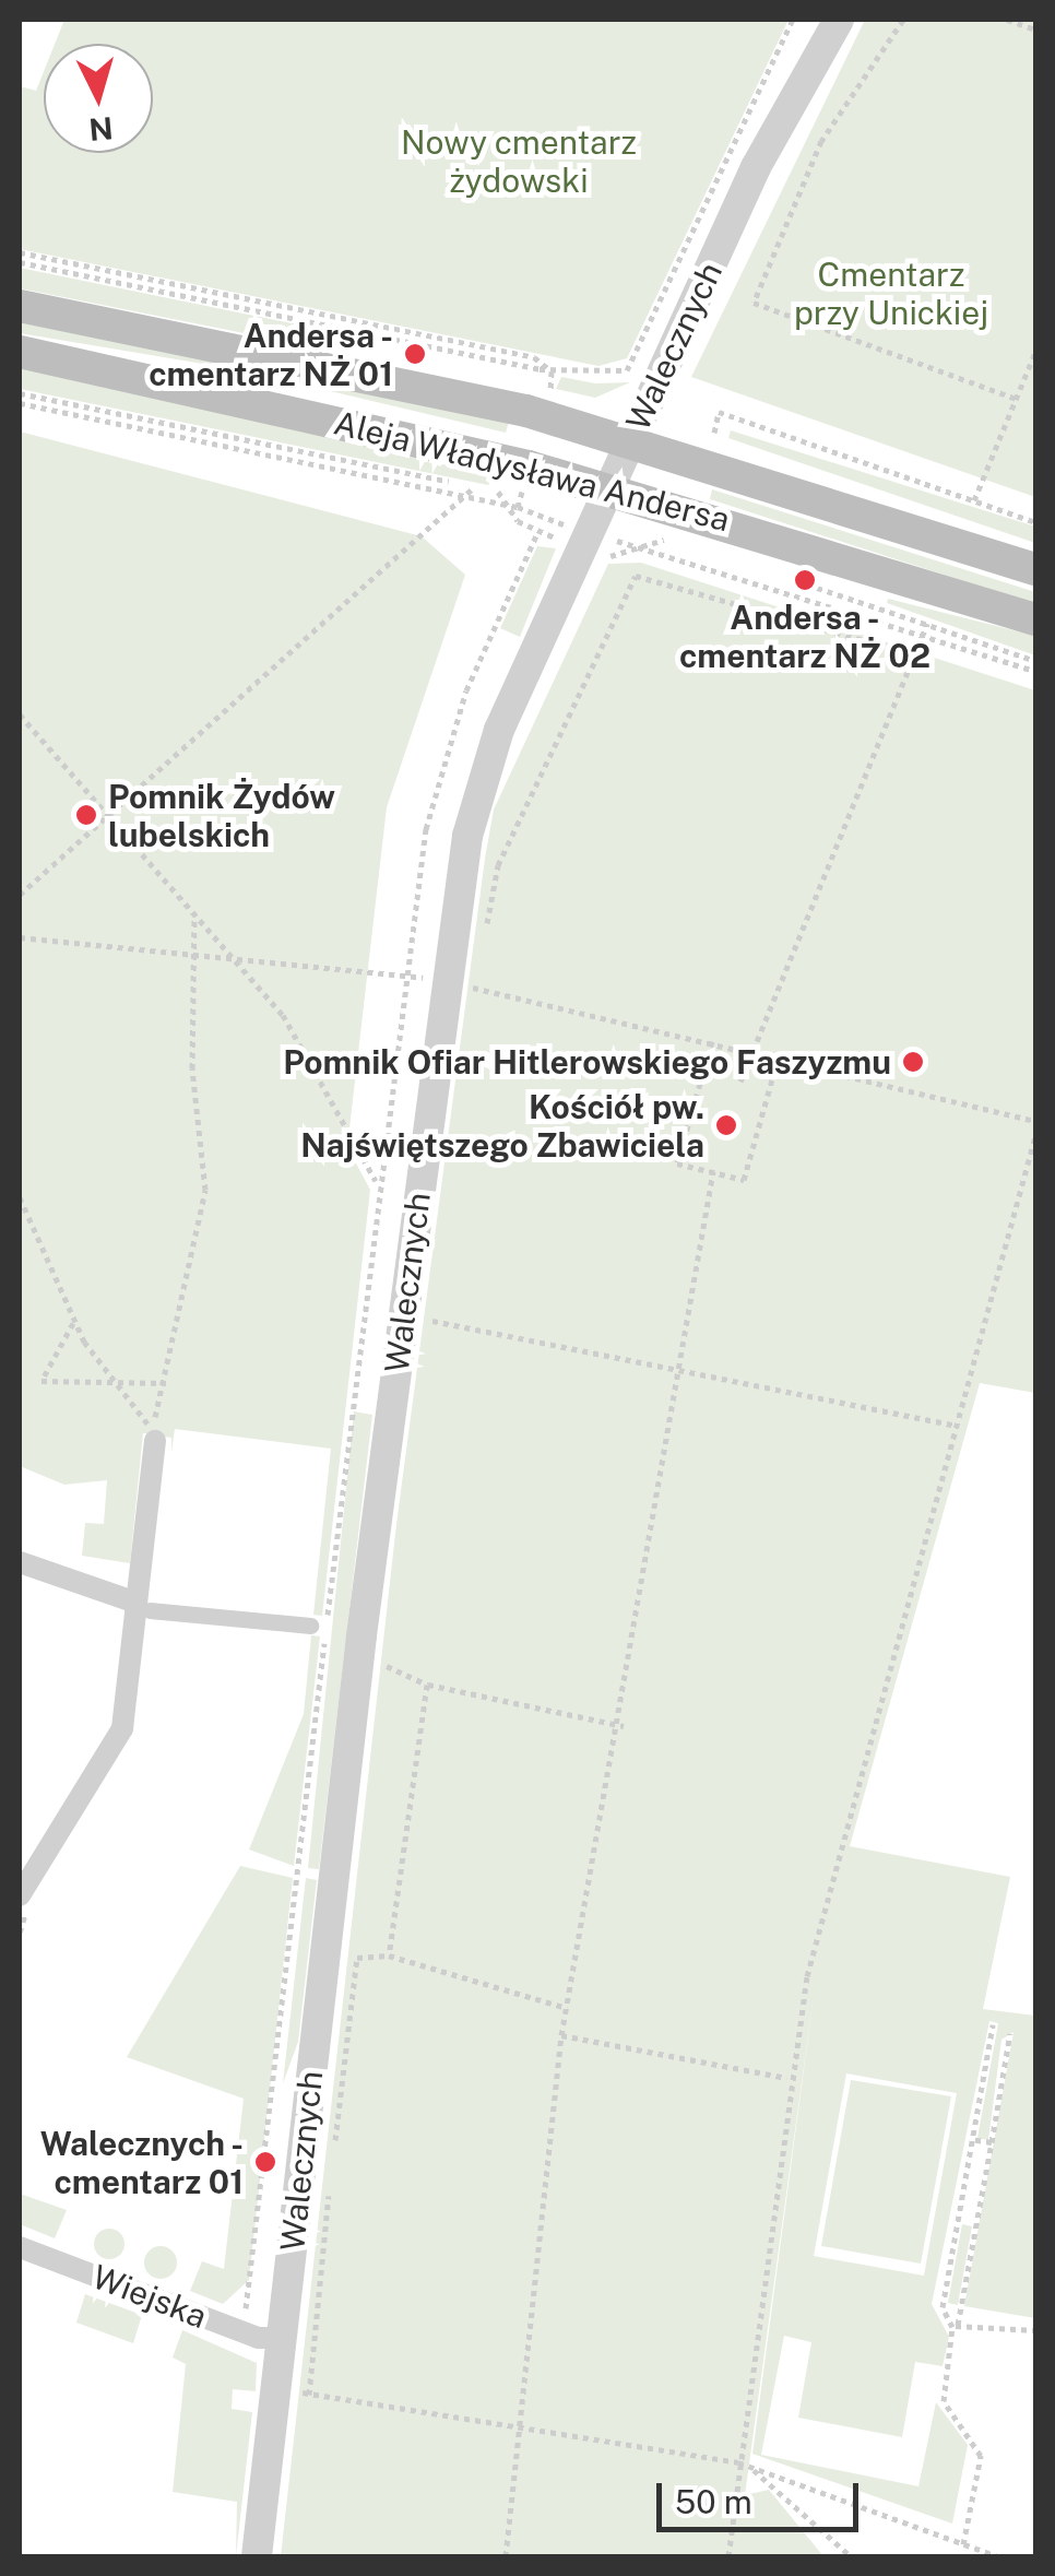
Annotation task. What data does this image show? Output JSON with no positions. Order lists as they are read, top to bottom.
{
  "streets": {
    "main road": ["Aleja Władysława Andersa"],
    "street": ["Walecznych", "Wiejska"]
  },
  "crossings": [
    ["Walecznych", "Aleja Władysława Andersa"],
    ["Walecznych", "Wiejska"]
  ],
  "parks": ["Nowy cmentarz żydowski", "Cmentarz przy Unickiej"],
  "places": [
    "Andersa - cmentarz NŻ 01",
    "Andersa - cmentarz NŻ 02",
    "Pomnik Żydów lubelskich",
    "Pomnik Ofiar Hitlerowskiego Faszyzmu",
    "Kościół pw. Najświętszego Zbawiciela",
    "Walecznych - cmentarz 01"
  ],
  "scale_bar": "50 m",
  "north": "bottom"
}
